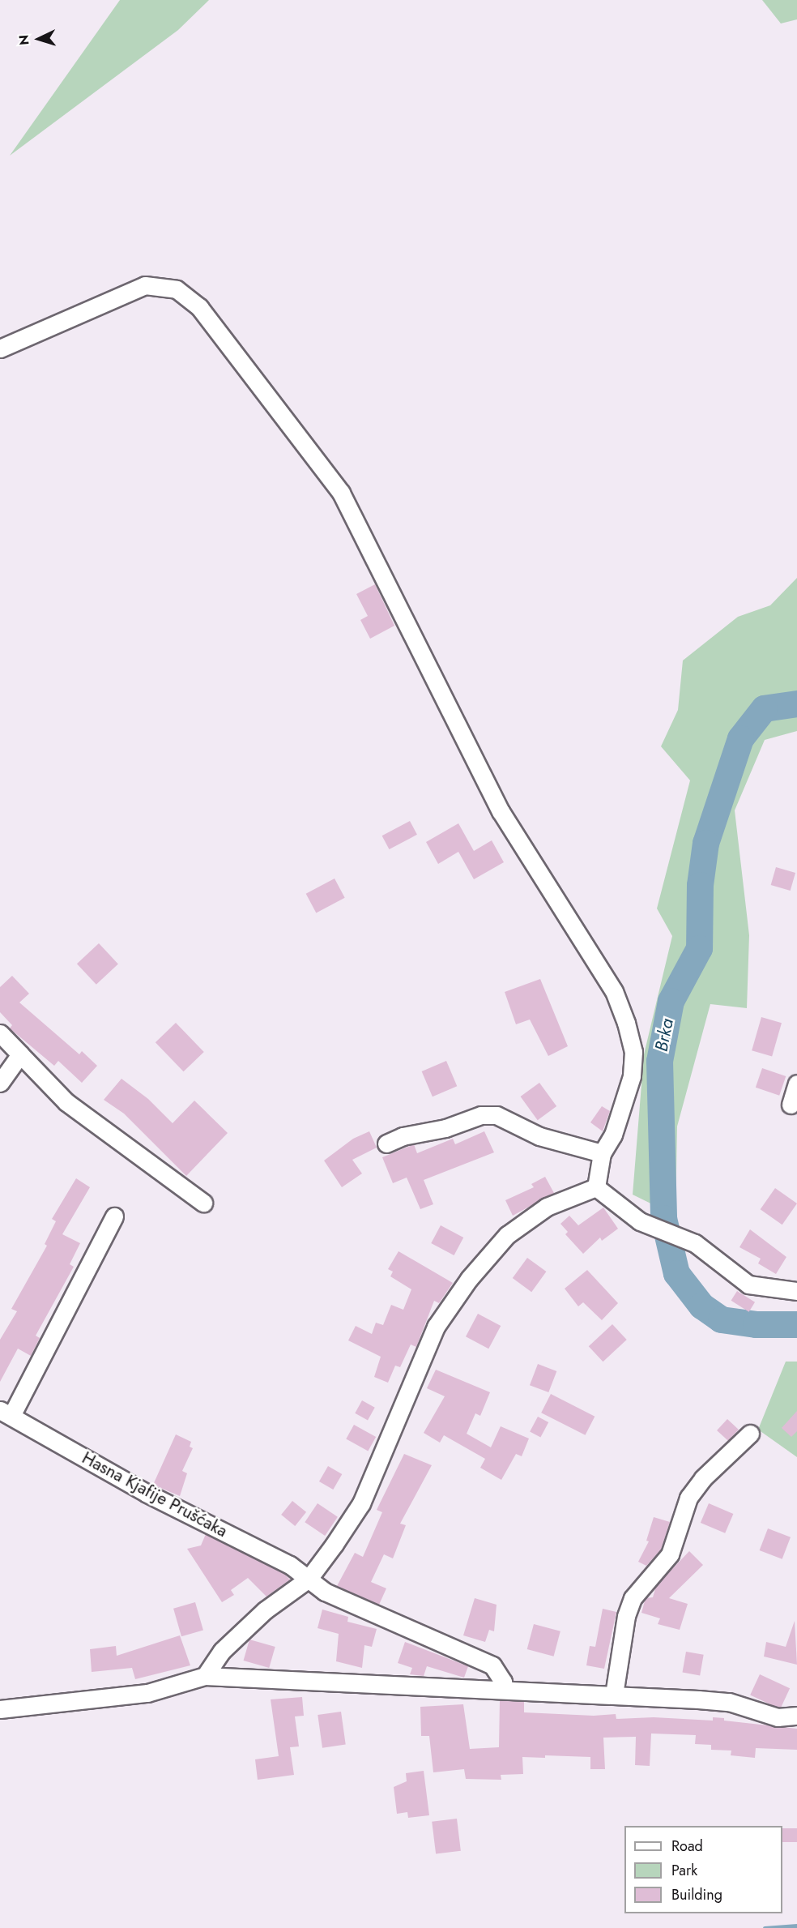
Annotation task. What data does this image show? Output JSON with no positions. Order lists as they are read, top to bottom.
{
  "streets": {
    "street": ["Hasna Kjafije Prušćaka"]
  },
  "water": ["Brka"],
  "legend": ["Road", "Park", "Building"],
  "north": "left"
}
